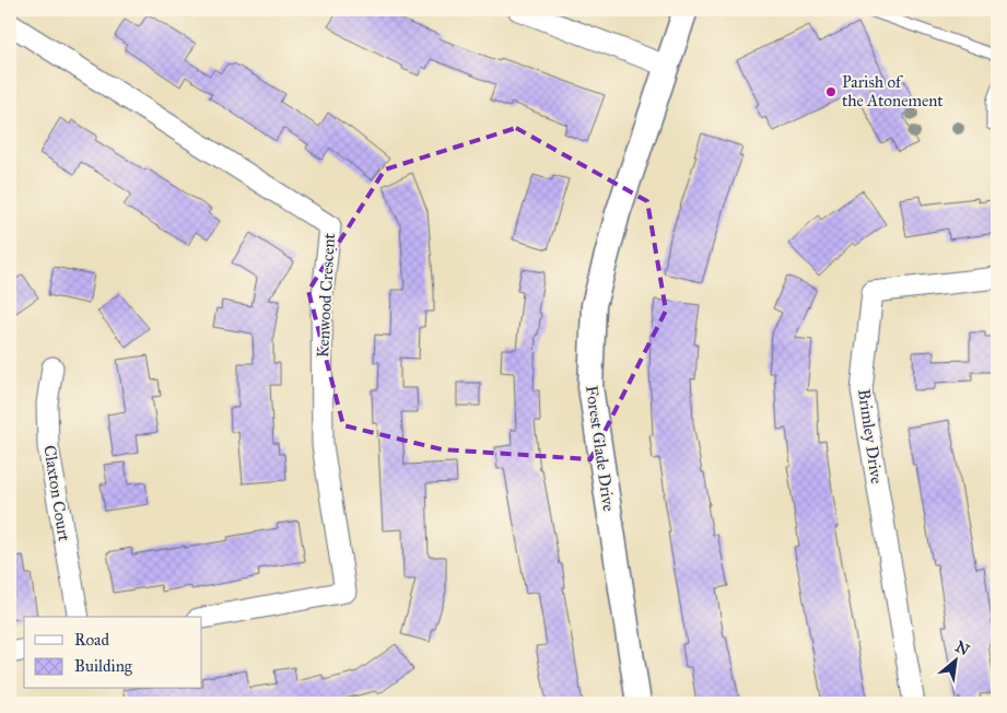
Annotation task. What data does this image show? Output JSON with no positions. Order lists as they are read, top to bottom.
{
  "streets": {
    "street": [
      "Kenwood Crescent",
      "Brimley Drive",
      "Forest Glade Drive",
      "Claxton Court"
    ]
  },
  "places": ["Parish of the Atonement"],
  "legend": ["Road", "Building"],
  "north": "top right"
}
